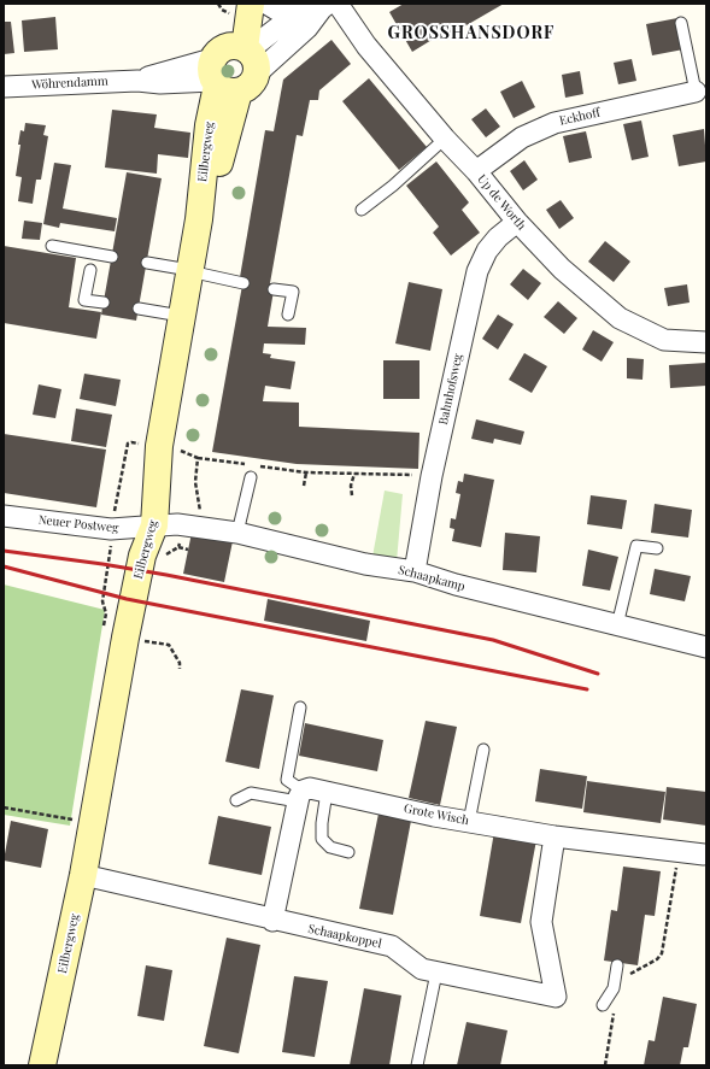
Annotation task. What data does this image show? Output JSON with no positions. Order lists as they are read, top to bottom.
{
  "streets": {
    "main road": ["Eilbergweg"],
    "street": [
      "Wöhrendamm",
      "Eckhoff",
      "Up de Worth",
      "Bahnhofsweg",
      "Neuer Postweg",
      "Schaapkamp",
      "Grote Wisch",
      "Schaapkoppel"
    ]
  },
  "crossings": [
    ["Wöhrendamm", "Eilbergweg"],
    ["Wöhrendamm", "Up de Worth"],
    ["Eckhoff", "Up de Worth"],
    ["Eilbergweg", "Neuer Postweg"],
    ["Eilbergweg", "Schaapkamp"],
    ["Eilbergweg", "Schaapkoppel"],
    ["Up de Worth", "Bahnhofsweg"],
    ["Bahnhofsweg", "Schaapkamp"],
    ["Neuer Postweg", "Schaapkamp"],
    ["Grote Wisch", "Schaapkoppel"]
  ],
  "districts": ["GROSSHANSDORF"]
}
